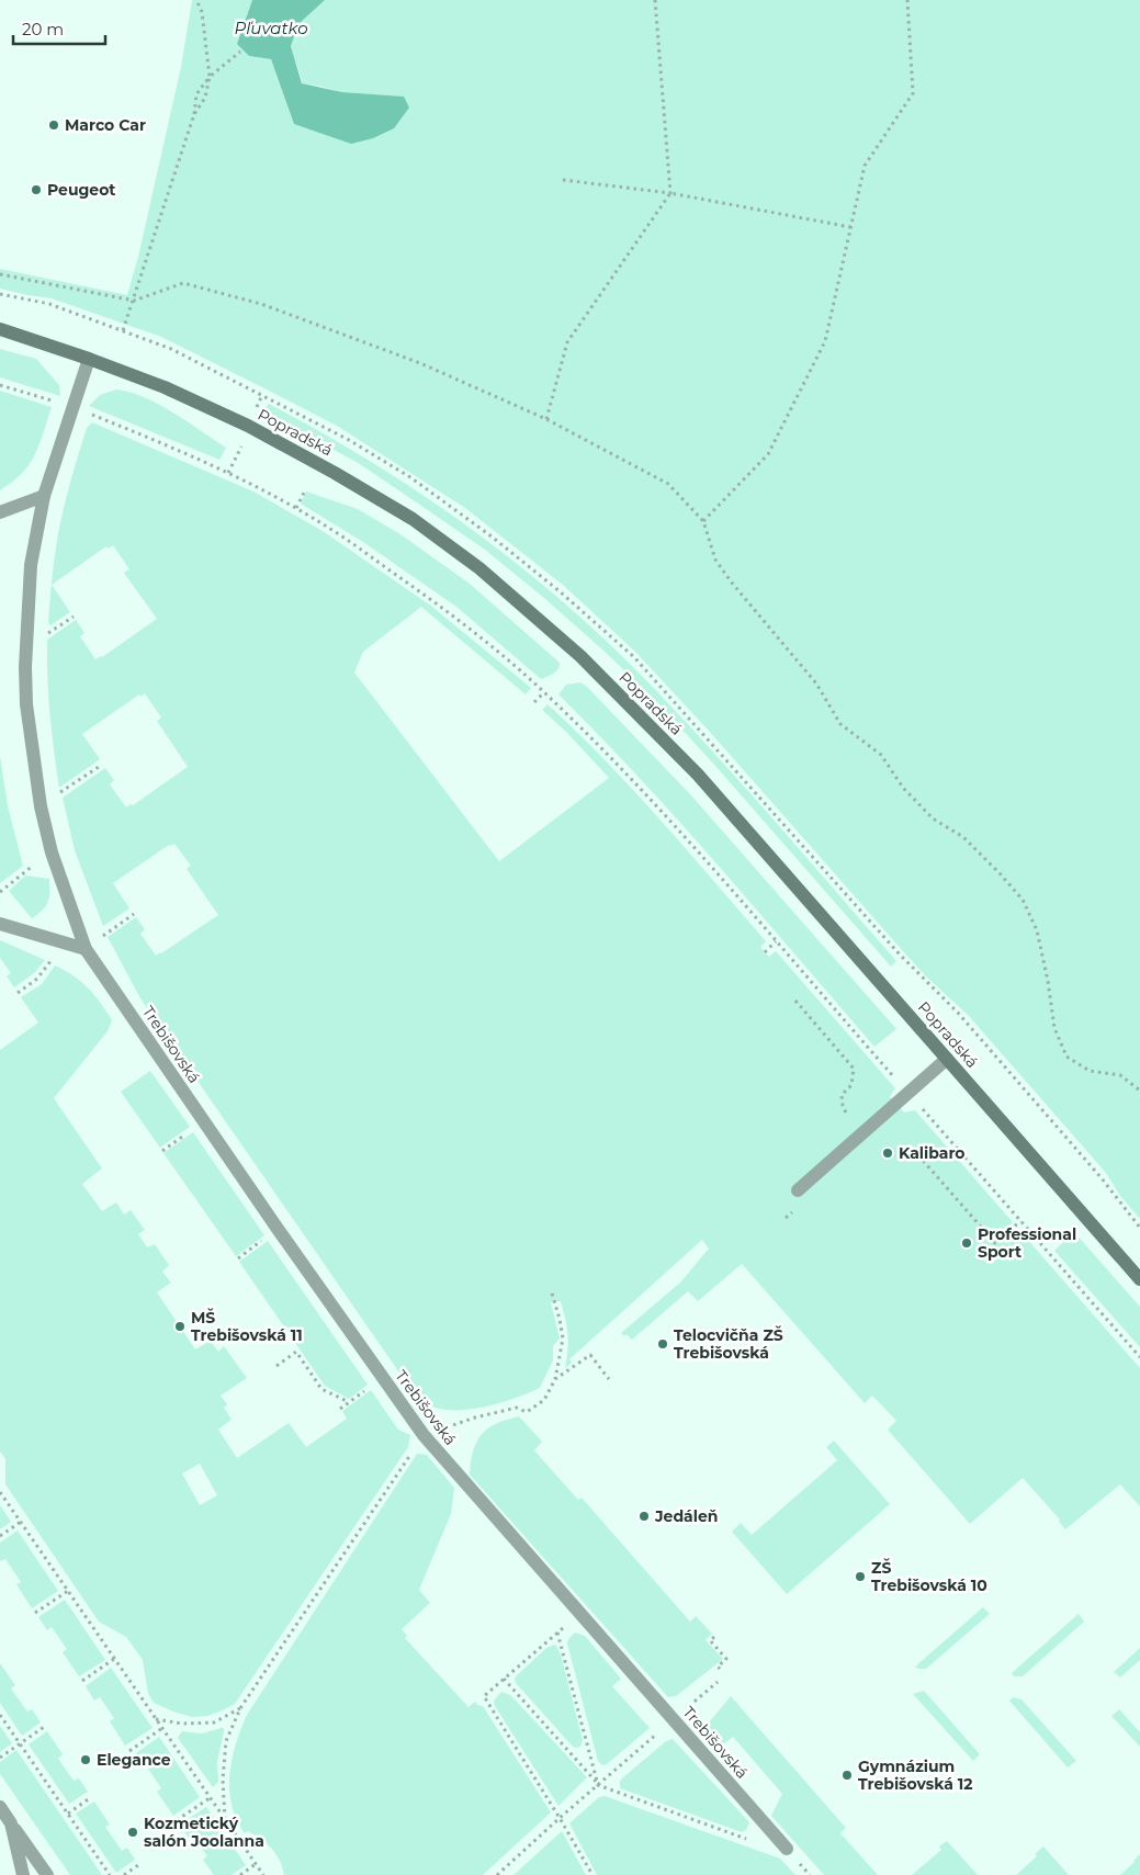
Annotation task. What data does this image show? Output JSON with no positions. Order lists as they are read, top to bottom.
{
  "streets": {
    "street": ["Popradská", "Trebišovská"]
  },
  "crossings": [
    ["Popradská", "Trebišovská"]
  ],
  "water": ["Pľuvatko"],
  "places": [
    "Marco Car",
    "Peugeot",
    "Kalibaro",
    "Professional Sport",
    "MŠ Trebišovská 11",
    "Telocvičňa ZŠ Trebišovská",
    "Jedáleň",
    "ZŠ Trebišovská 10",
    "Elegance",
    "Gymnázium Trebišovská 12",
    "Kozmetický salón Joolanna"
  ],
  "scale_bar": "20 m"
}
